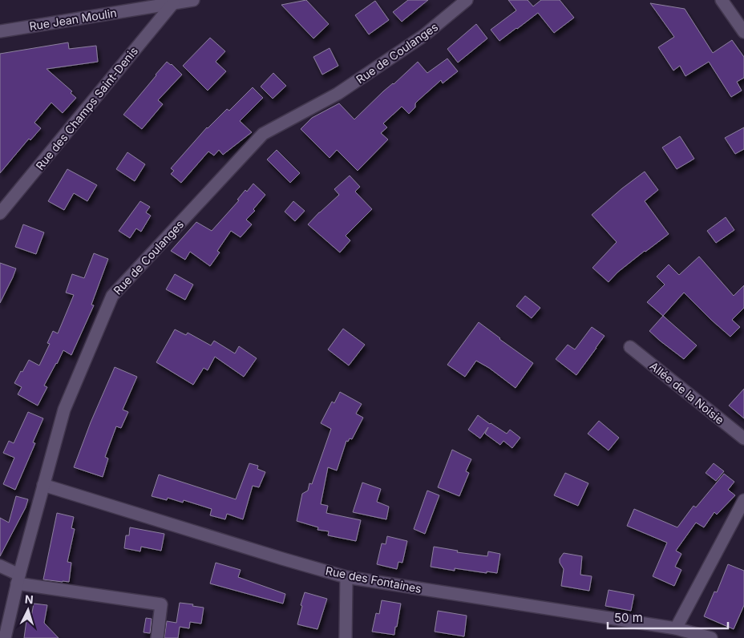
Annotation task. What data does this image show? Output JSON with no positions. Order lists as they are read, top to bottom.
{
  "streets": {
    "street": [
      "Rue Jean Moulin",
      "Rue de Coulanges",
      "Rue des Champs Saint-Denis",
      "Allée de la Noisie",
      "Rue des Fontaines"
    ]
  },
  "crossings": [
    ["Rue Jean Moulin", "Rue des Champs Saint-Denis"],
    ["Rue de Coulanges", "Rue des Fontaines"]
  ],
  "scale_bar": "50 m",
  "north": "top"
}
